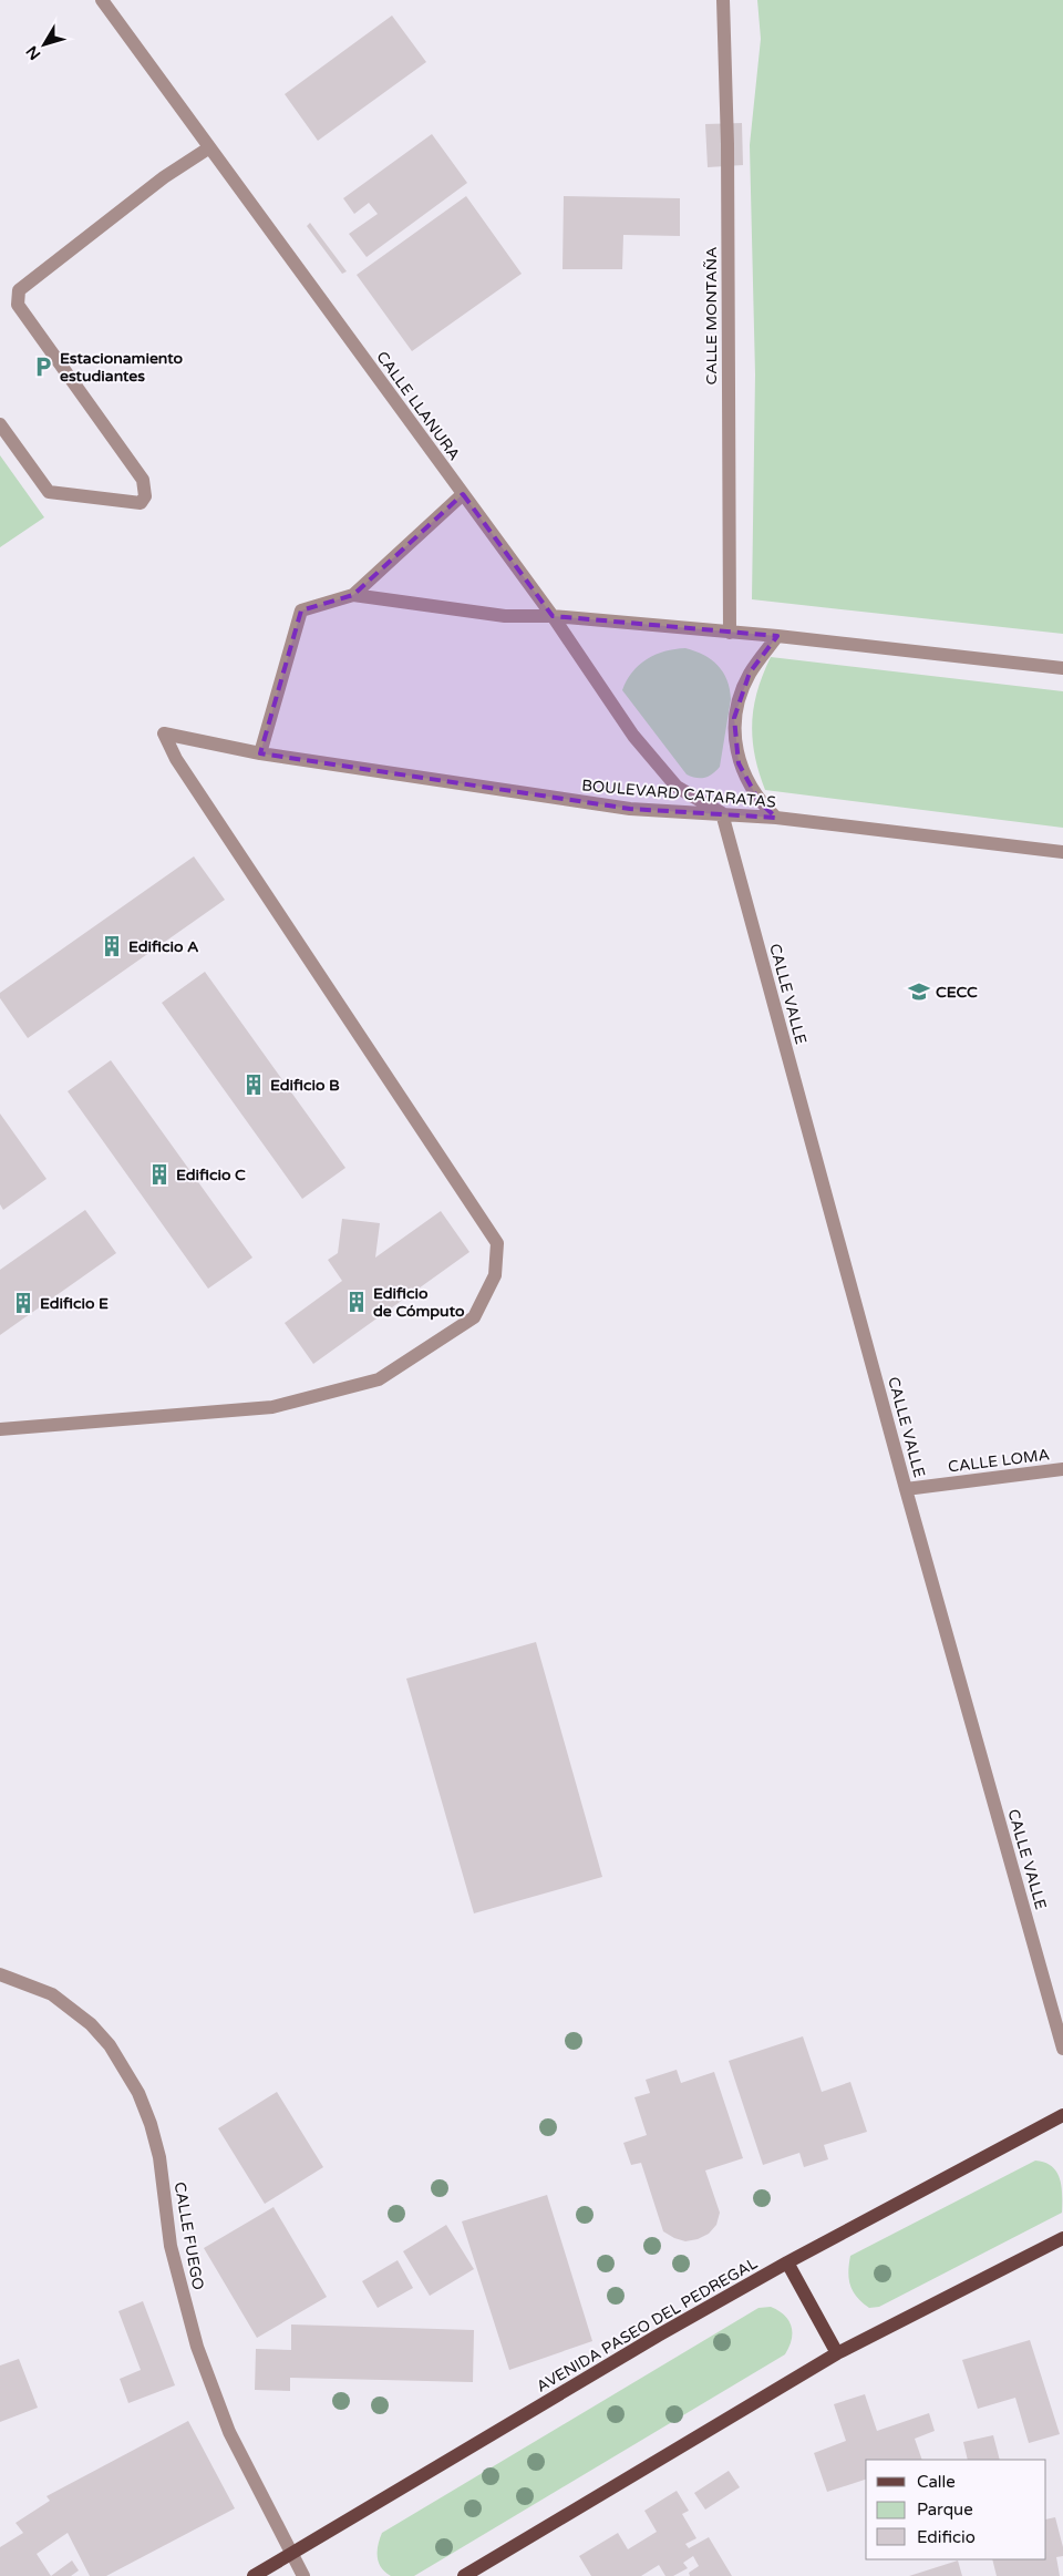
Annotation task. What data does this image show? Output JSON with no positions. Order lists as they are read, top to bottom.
{
  "streets": {
    "main road": ["AVENIDA PASEO DEL PEDREGAL"],
    "street": [
      "CALLE MONTAÑA",
      "CALLE LLANURA",
      "BOULEVARD CATARATAS",
      "CALLE VALLE",
      "CALLE LOMA",
      "CALLE FUEGO"
    ]
  },
  "crossings": [
    ["CALLE LLANURA", "BOULEVARD CATARATAS"],
    ["CALLE LLANURA", "CALLE VALLE"],
    ["BOULEVARD CATARATAS", "CALLE VALLE"],
    ["CALLE VALLE", "CALLE LOMA"],
    ["CALLE FUEGO", "AVENIDA PASEO DEL PEDREGAL"]
  ],
  "places": {
    "parking": ["Estacionamiento estudiantes"],
    "building": [
      "Edificio A",
      "Edificio B",
      "Edificio C",
      "Edificio de Cómputo",
      "Edificio E"
    ],
    "school or university": ["CECC"]
  },
  "legend": ["Calle", "Parque", "Edificio"],
  "north": "bottom left"
}
